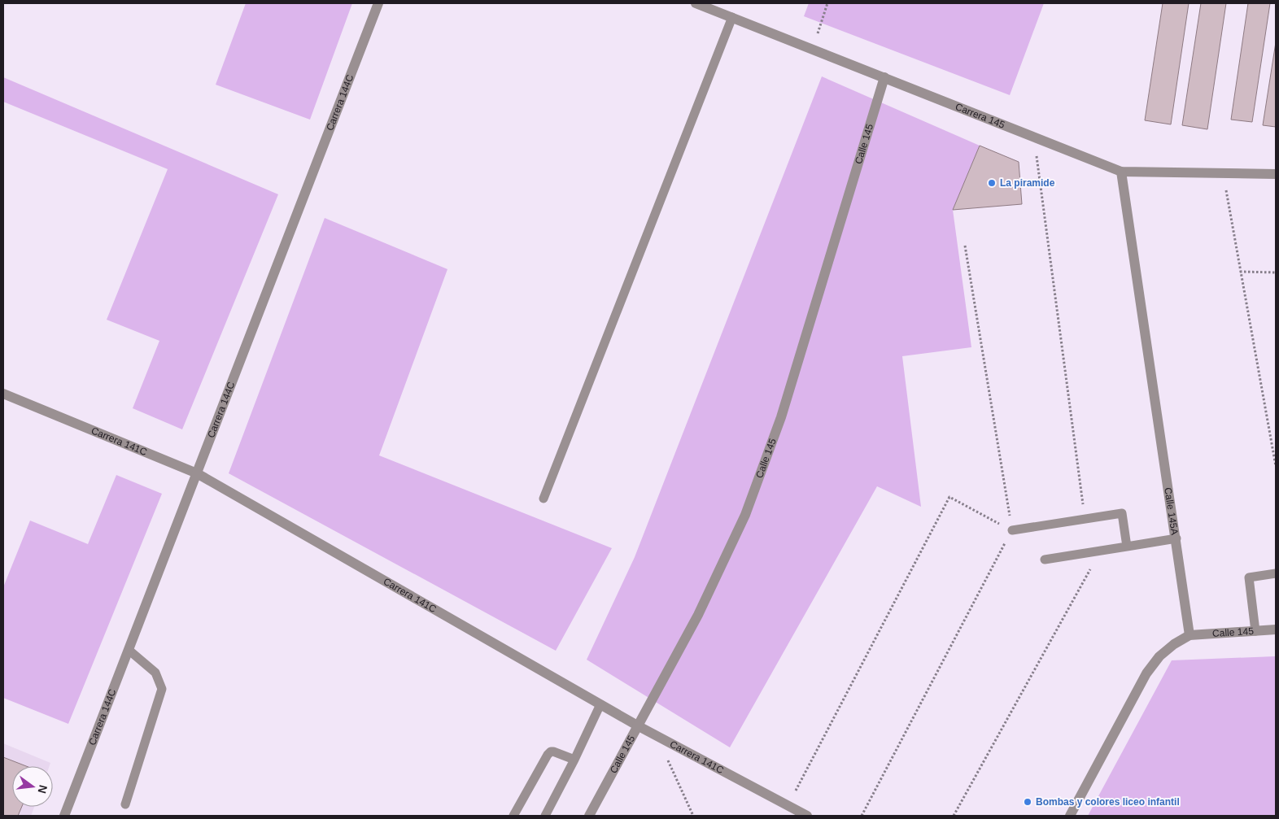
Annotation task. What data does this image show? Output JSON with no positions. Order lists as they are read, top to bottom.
{
  "streets": {
    "street": [
      "Carrera 144C",
      "Carrera 145",
      "Calle 145",
      "Carrera 141C",
      "Calle 145A"
    ]
  },
  "crossings": [
    ["Carrera 144C", "Carrera 141C"],
    ["Carrera 145", "Calle 145"],
    ["Carrera 145", "Calle 145A"],
    ["Calle 145", "Carrera 141C"],
    ["Calle 145", "Calle 145A"]
  ],
  "places": ["La piramide", "Bombas y colores liceo infantil"],
  "north": "right"
}
